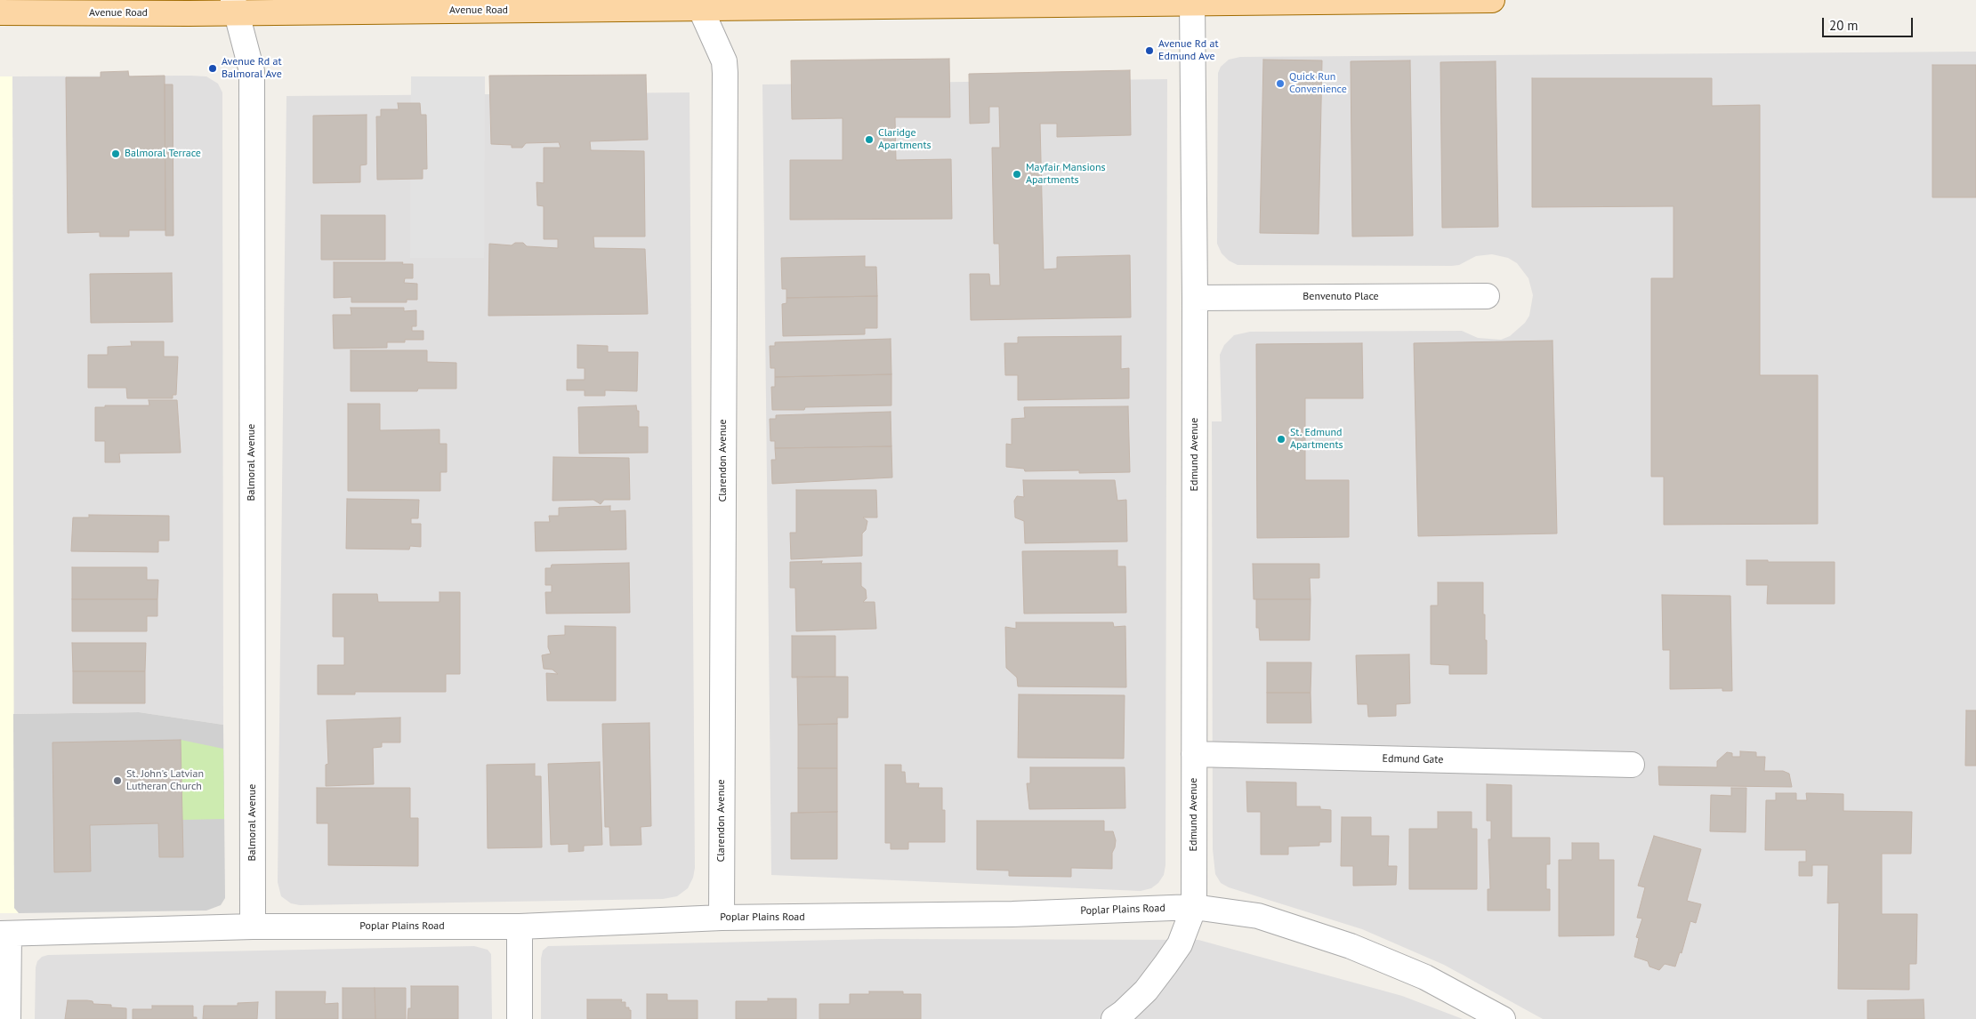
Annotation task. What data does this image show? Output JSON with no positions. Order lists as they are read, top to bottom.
{
  "streets": {
    "main road": ["Avenue Road"],
    "street": [
      "Benvenuto Place",
      "Edmund Avenue",
      "Clarendon Avenue",
      "Balmoral Avenue",
      "Edmund Gate",
      "Poplar Plains Road"
    ]
  },
  "crossings": [
    ["Avenue Road", "Edmund Avenue"],
    ["Avenue Road", "Clarendon Avenue"],
    ["Avenue Road", "Balmoral Avenue"],
    ["Benvenuto Place", "Edmund Avenue"],
    ["Edmund Avenue", "Edmund Gate"],
    ["Edmund Avenue", "Poplar Plains Road"],
    ["Clarendon Avenue", "Poplar Plains Road"],
    ["Balmoral Avenue", "Poplar Plains Road"]
  ],
  "places": [
    "Avenue Rd at Edmund Ave",
    "Avenue Rd at Balmoral Ave",
    "Quick Run Convenience",
    "Claridge Apartments",
    "Balmoral Terrace",
    "Mayfair Mansions Apartments",
    "St. Edmund Apartments",
    "St. John's Latvian Lutheran Church"
  ],
  "scale_bar": "20 m"
}
